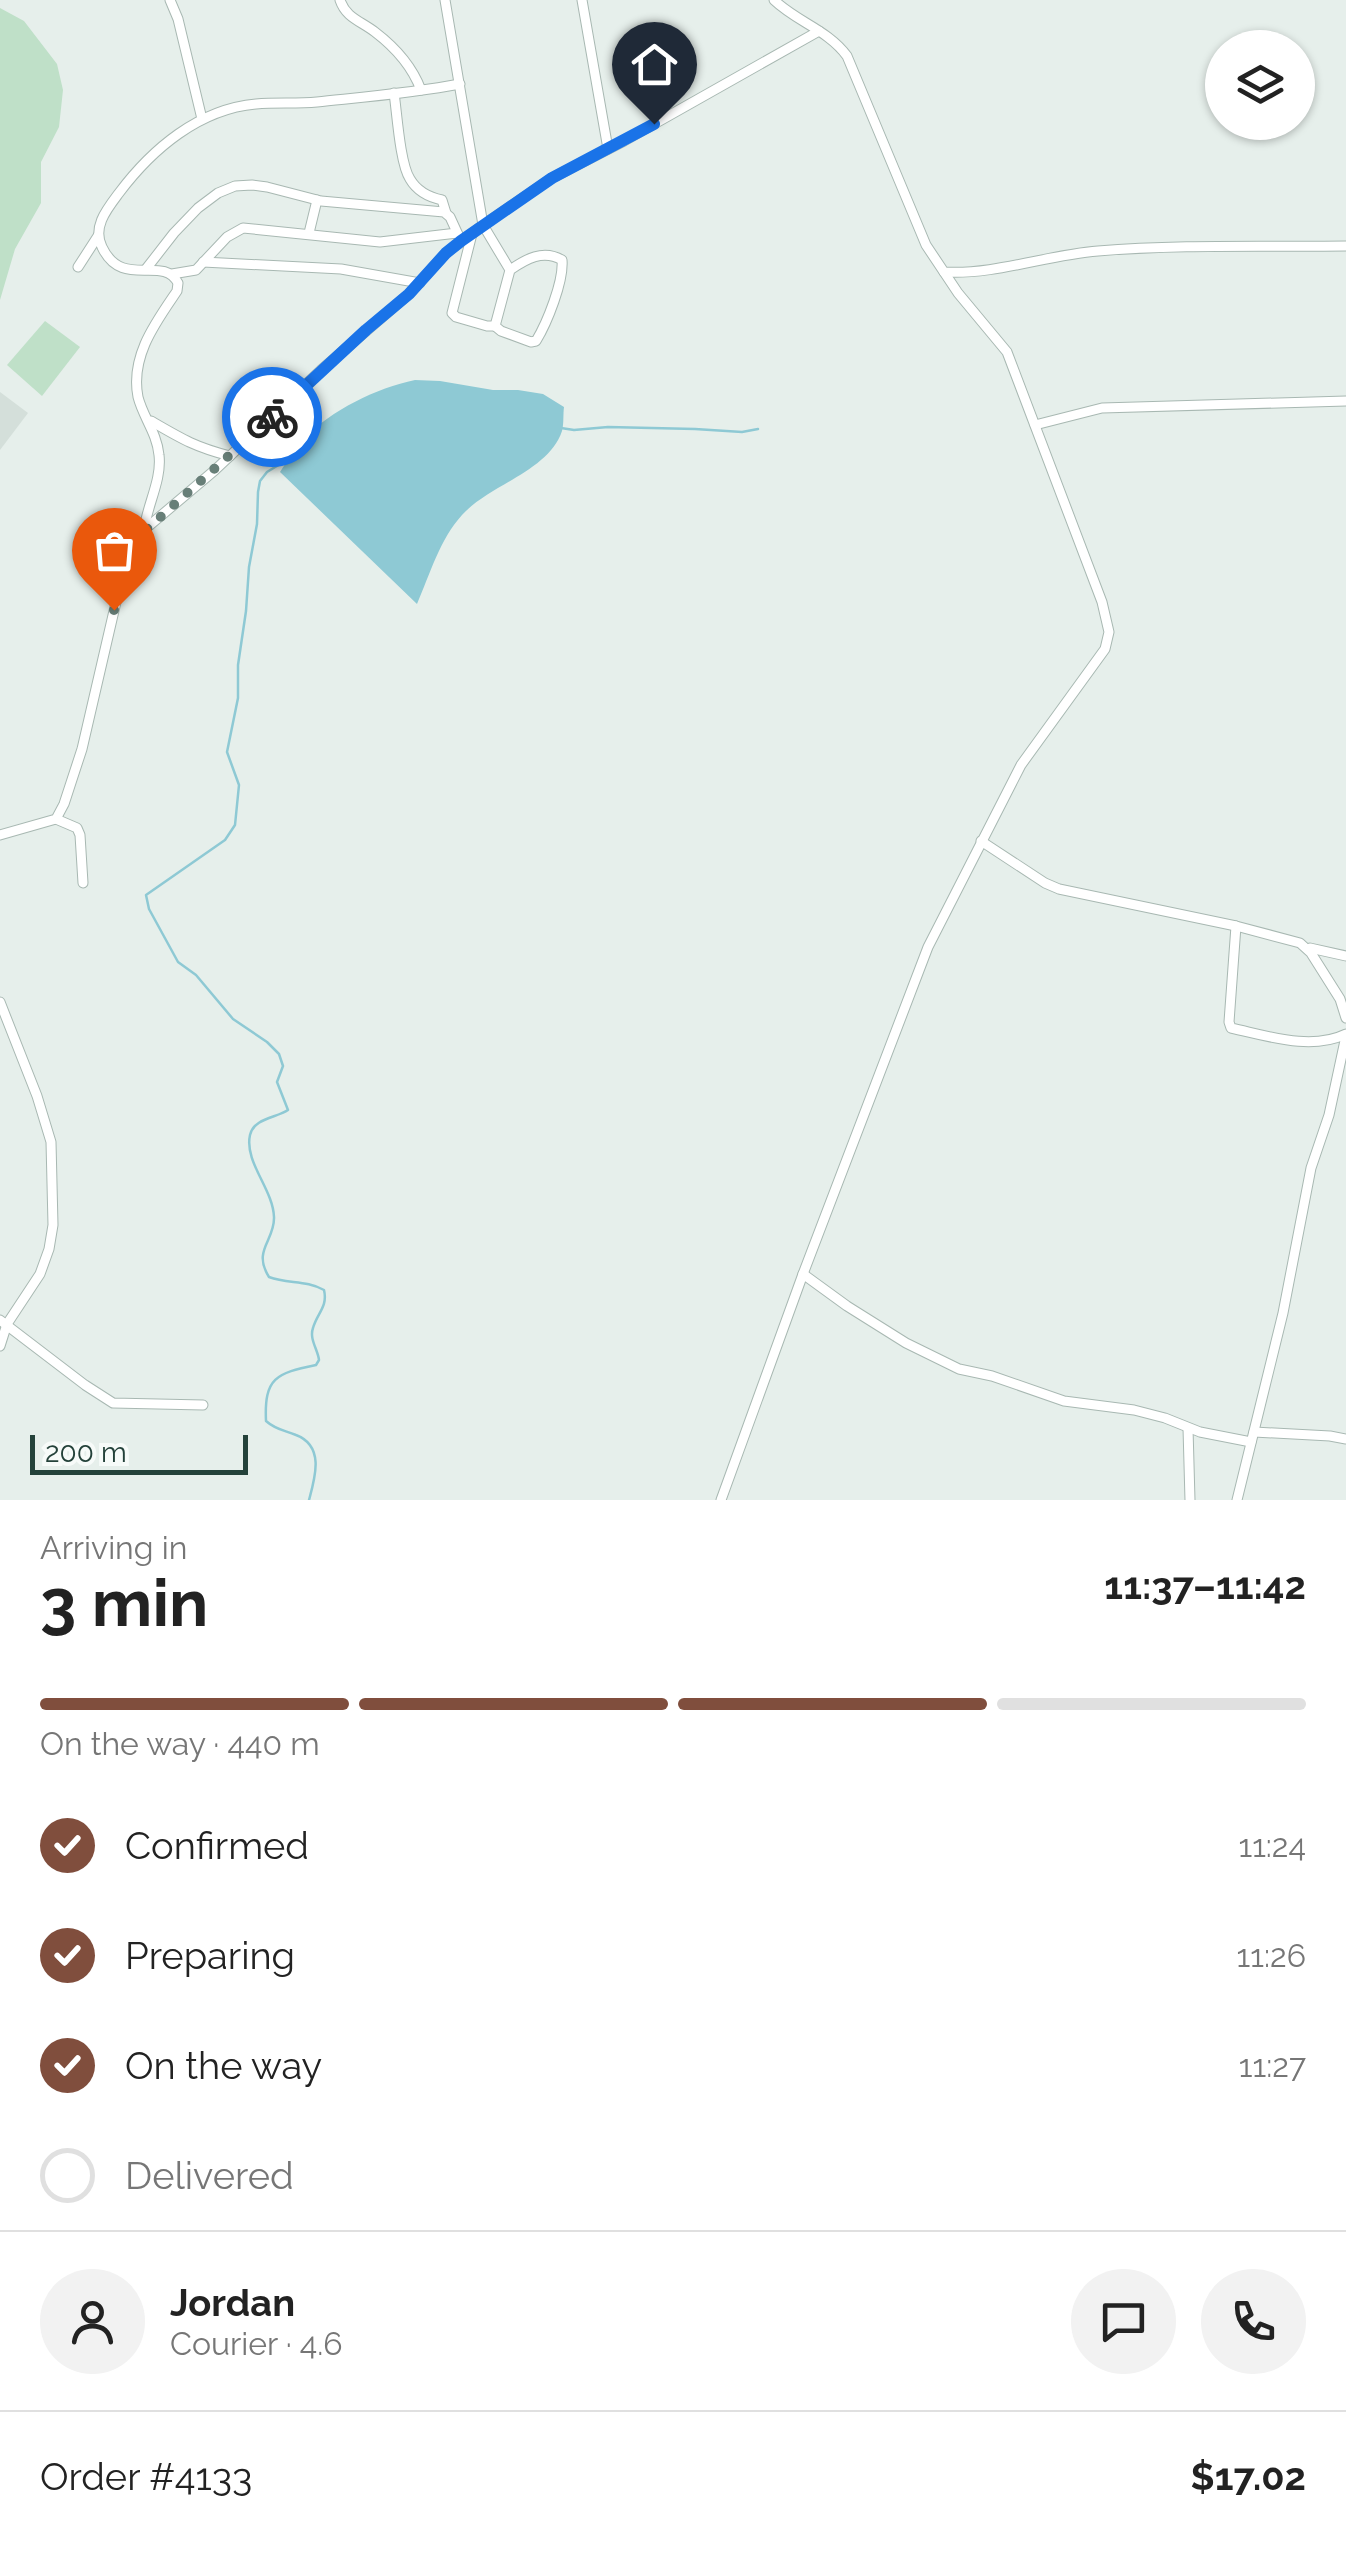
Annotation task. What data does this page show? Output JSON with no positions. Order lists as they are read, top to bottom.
{
  "scale_bar": "200 m",
  "page": {
    "scale": "200 m",
    "heading": ["3 min", "Arriving in", "11:37–11:42"],
    "panel": [
      "Jordan",
      "Courier · 4.6",
      "Order #4133",
      "$17.02"
    ],
    "bar": "On the way · 440 m",
    "list": [
      ["Confirmed", "11:24"],
      ["Preparing", "11:26"],
      ["On the way", "11:27"],
      "Delivered"
    ]
  }
}
